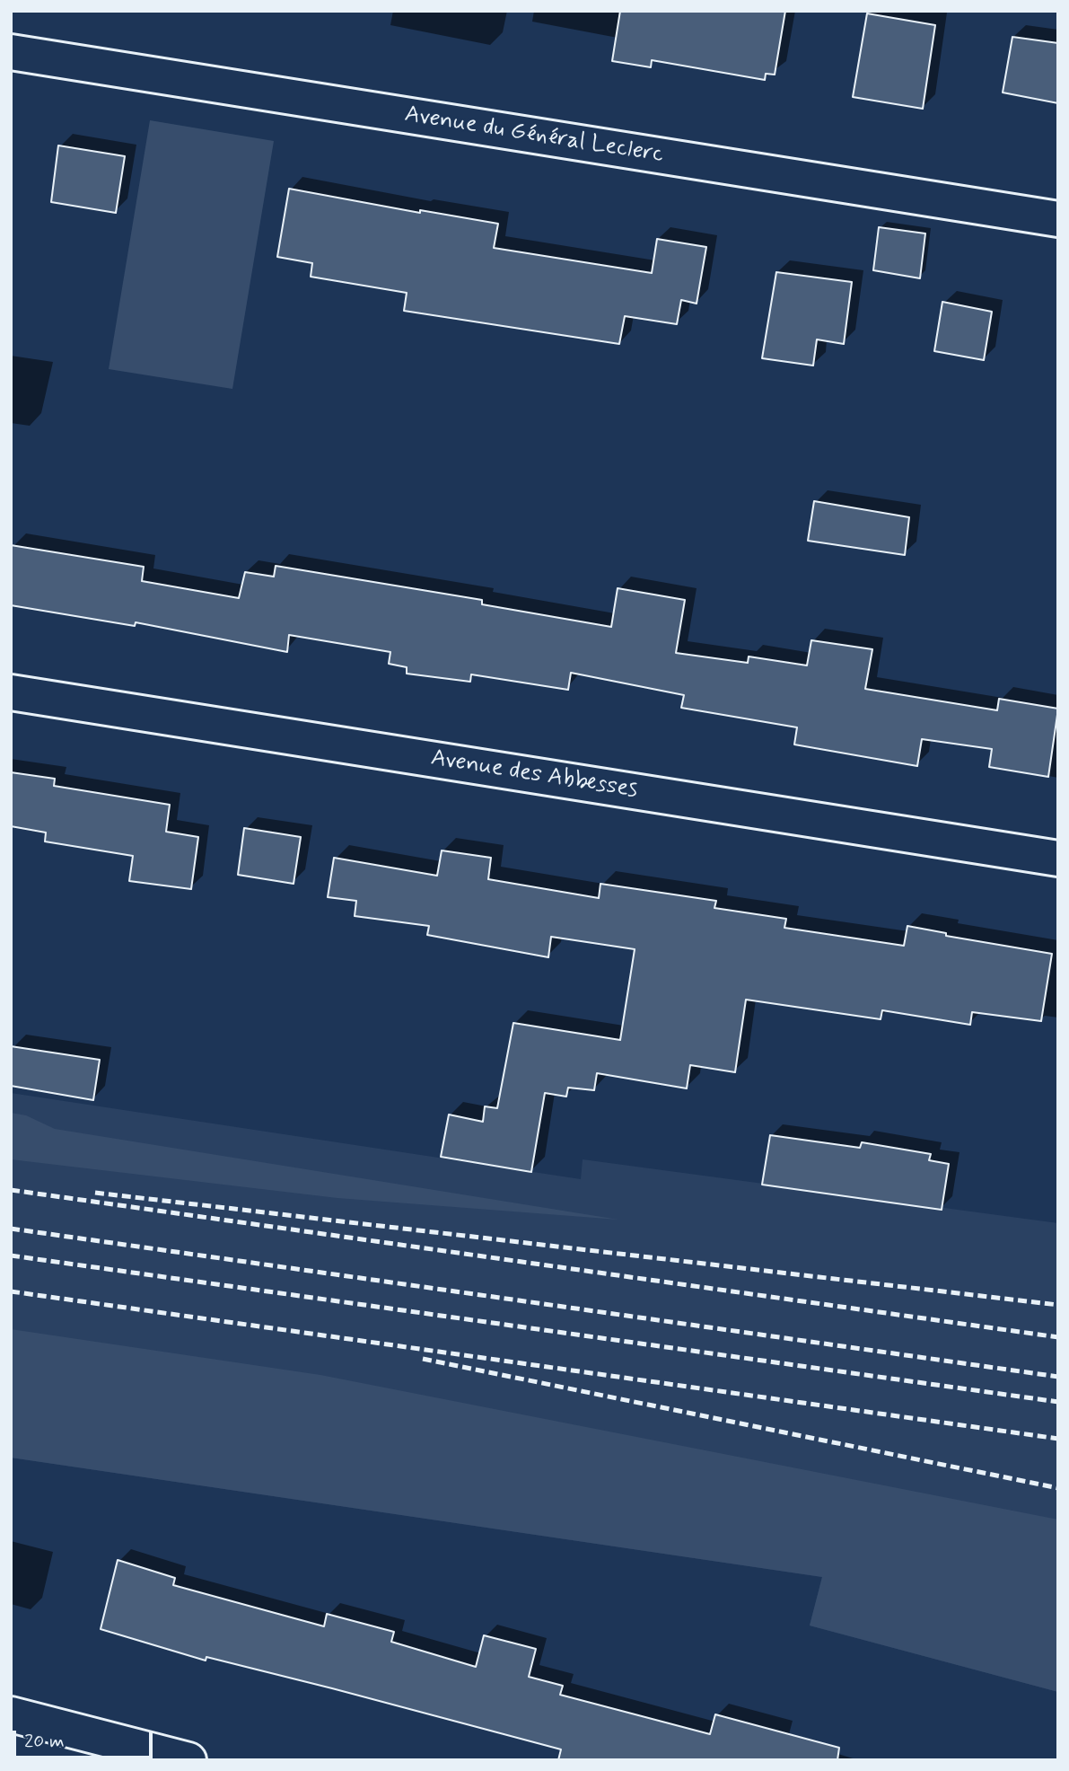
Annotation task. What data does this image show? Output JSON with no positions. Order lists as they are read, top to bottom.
{
  "streets": {
    "street": ["Avenue du Général Leclerc", "Avenue des Abbesses"]
  },
  "scale_bar": "20 m"
}
